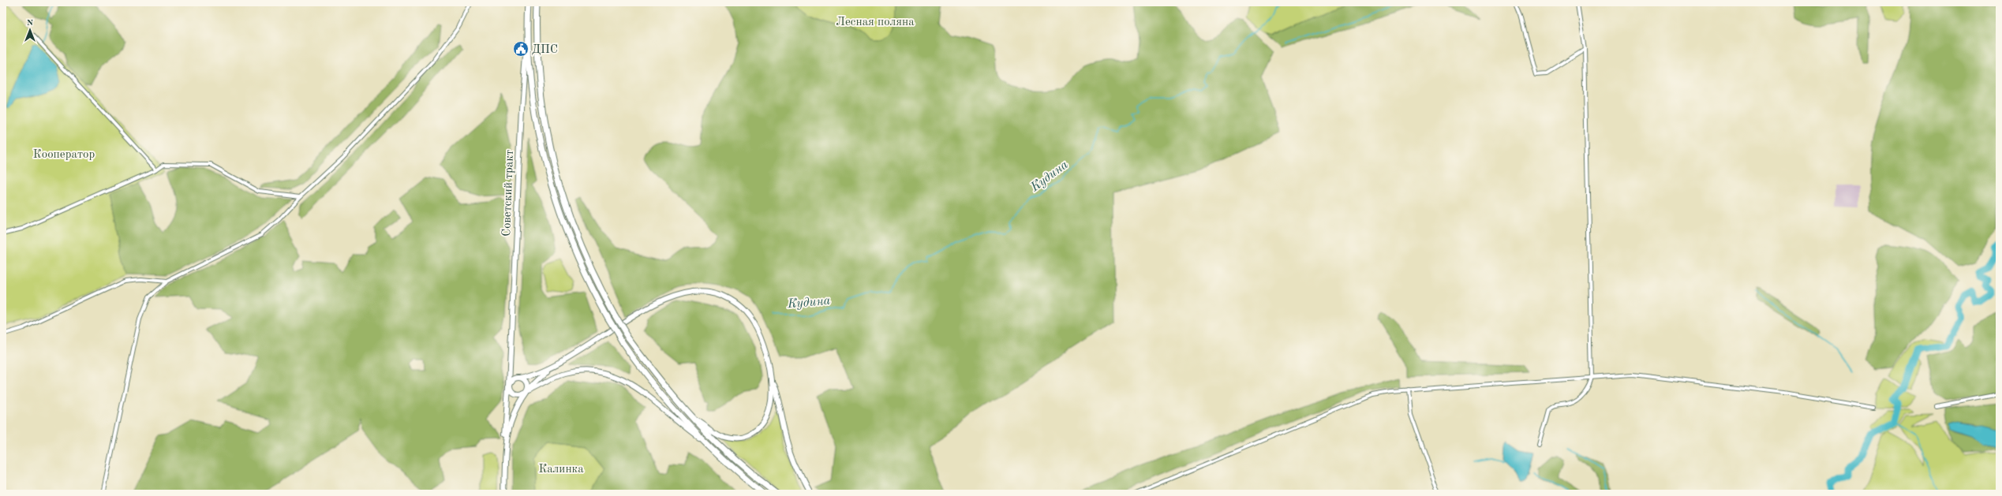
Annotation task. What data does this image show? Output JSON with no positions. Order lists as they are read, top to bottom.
{
  "streets": {
    "highway": ["Советский тракт"]
  },
  "water": ["Кудина"],
  "parks": ["Лесная поляна", "Кооператор", "Калинка"],
  "places": {
    "public building": ["ДПС"]
  },
  "north": "top"
}
